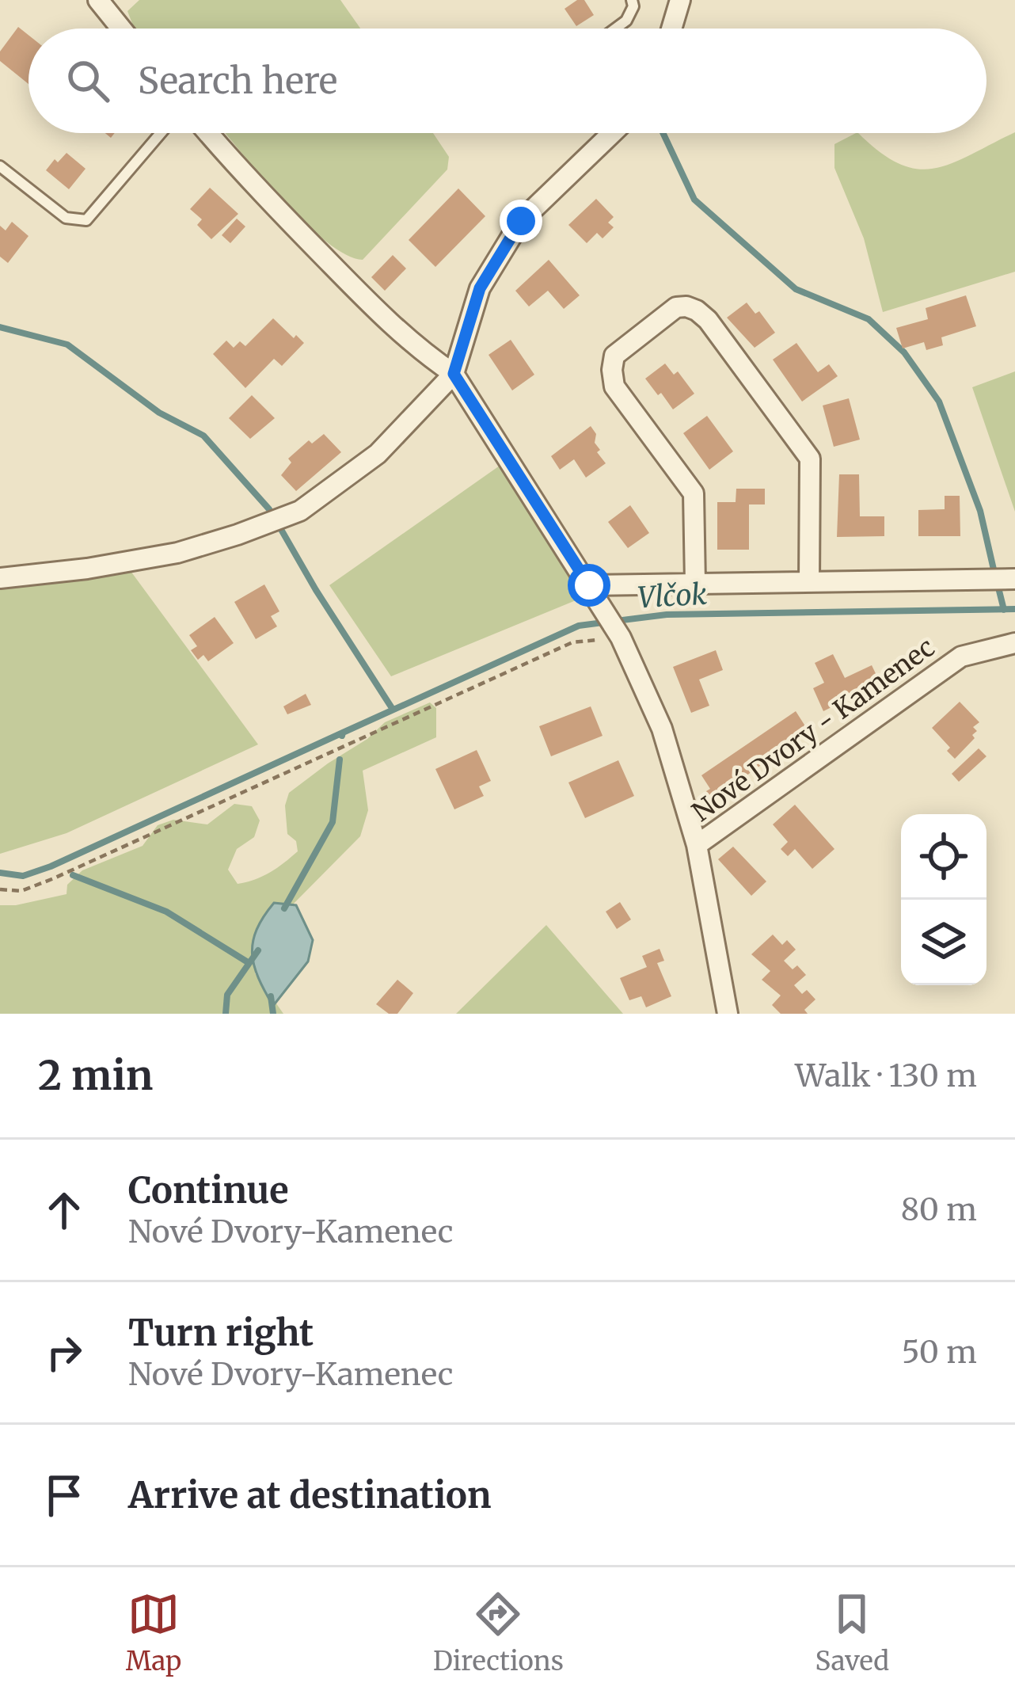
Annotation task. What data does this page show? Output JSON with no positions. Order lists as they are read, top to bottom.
{
  "streets": {
    "street": ["Nové Dvory - Kamenec"]
  },
  "water": ["Vlčok"],
  "page": {
    "search": "Search here",
    "heading": ["2 min", "Walk · 130 m"],
    "list": [
      ["Continue", "Nové Dvory-Kamenec", "80 m"],
      ["Turn right", "Nové Dvory-Kamenec", "50 m"],
      "Arrive at destination"
    ],
    "nav": ["Map", "Directions", "Saved"]
  }
}
